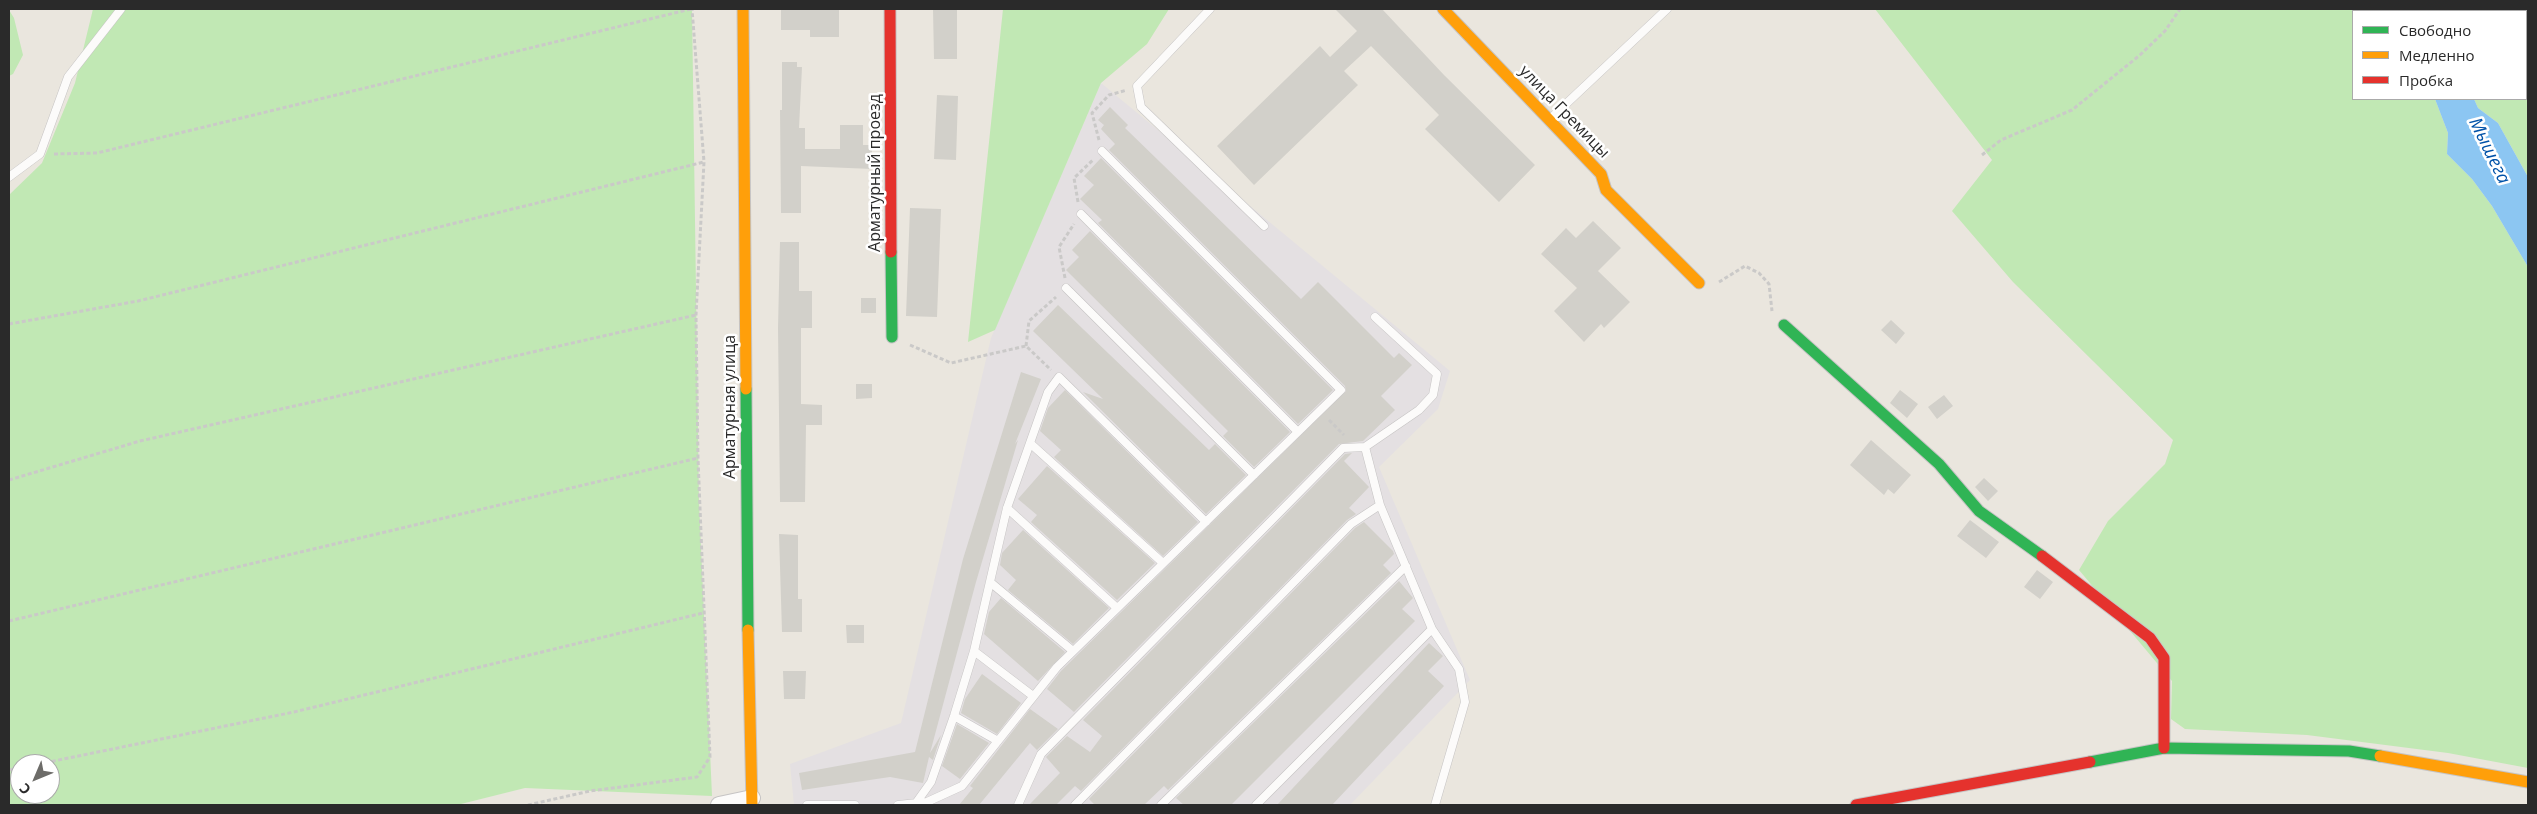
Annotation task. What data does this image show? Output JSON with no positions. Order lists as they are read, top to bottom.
{
  "streets": {
    "street": ["улица Гремицы", "Арматурный проезд", "Арматурная улица"]
  },
  "water": ["Мышега"],
  "legend": ["Свободно", "Медленно", "Пробка"],
  "north": "bottom left"
}
